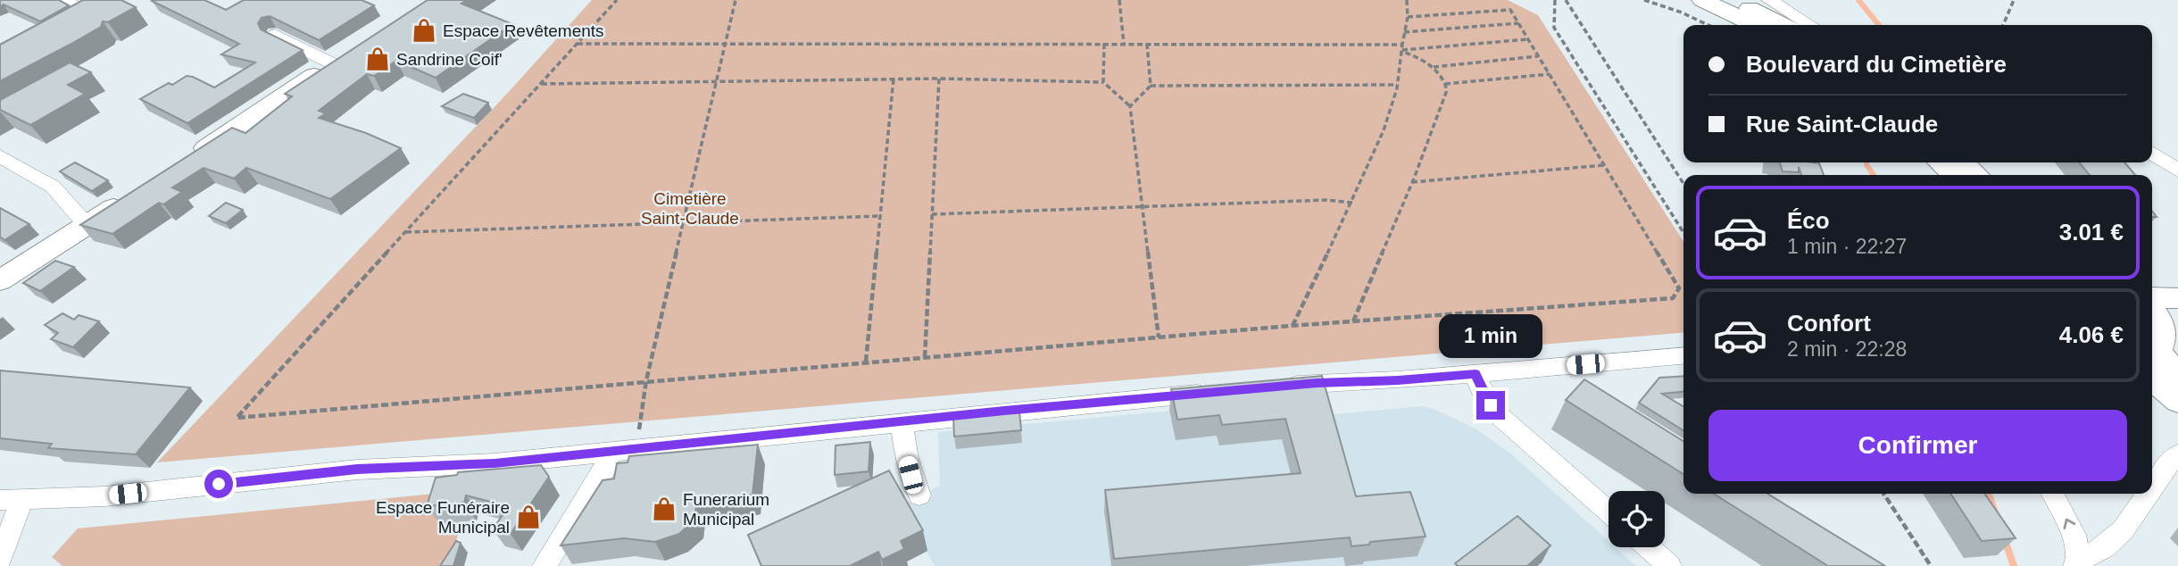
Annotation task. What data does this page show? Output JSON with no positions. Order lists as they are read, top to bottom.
{
  "parks": ["Cimetière Saint-Claude"],
  "places": {
    "shop": [
      "Espace Revêtements",
      "Sandrine Coif'",
      "Funerarium Municipal",
      "Espace Funéraire Municipal"
    ]
  },
  "page": {
    "banner": ["Boulevard du Cimetière", "Rue Saint-Claude"],
    "list": [
      {
        "name": "Éco",
        "note": "1 min · 22:27",
        "value": "3.01 €"
      },
      {
        "name": "Confort",
        "note": "2 min · 22:28",
        "value": "4.06 €"
      }
    ],
    "bubble": "1 min",
    "buttons": "Confirmer"
  }
}
